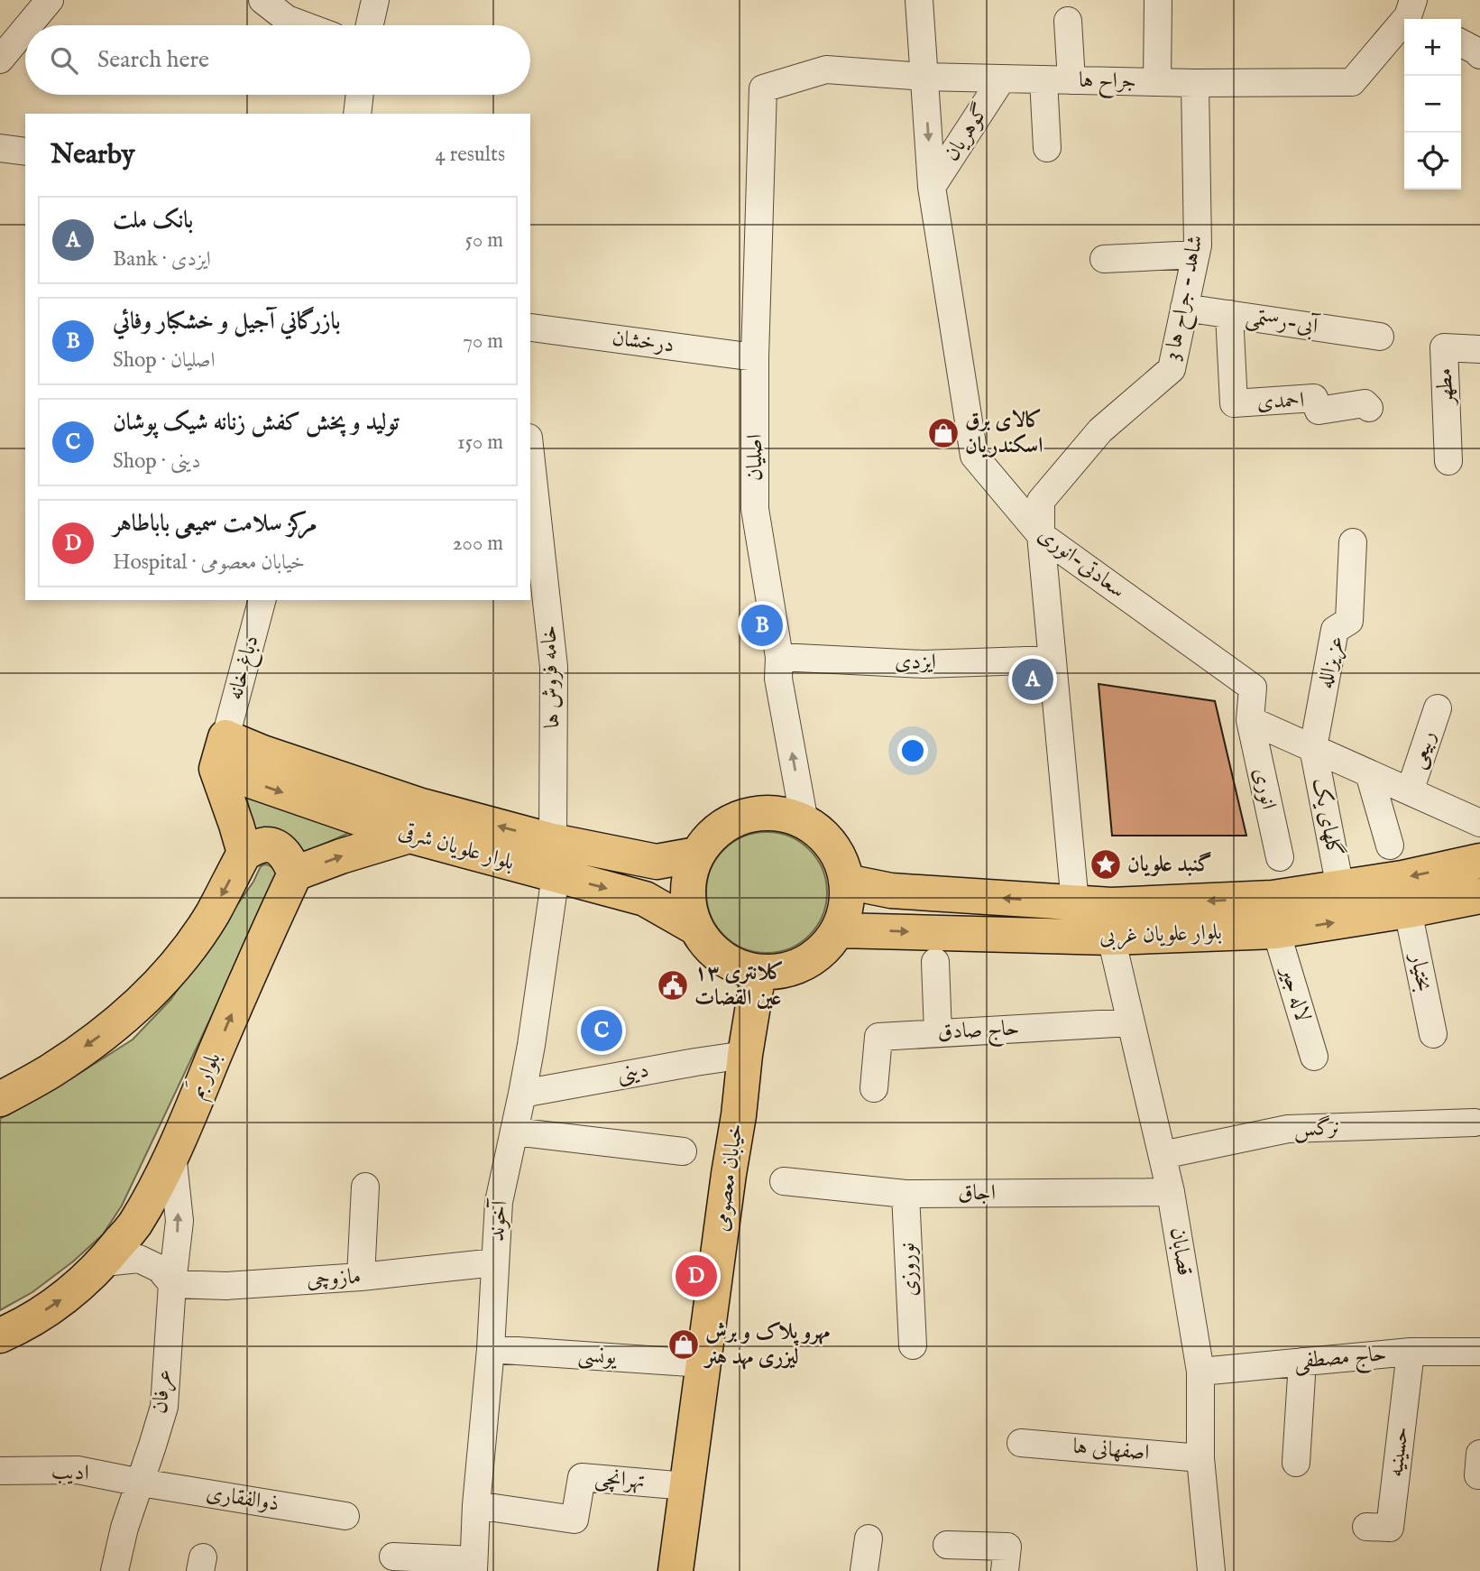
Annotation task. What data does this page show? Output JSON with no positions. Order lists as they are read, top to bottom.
{
  "streets": {
    "main road": [
      "بلوار علویان شرقی",
      "بلوار علویان غربی",
      "بلوار بَم",
      "خیابان معصومی"
    ],
    "street": [
      "جراح ها",
      "گوهریان",
      "شاهد - جراح ها 3",
      "آبی-رستمی",
      "درخشان",
      "مطهر",
      "احمدی",
      "اصلیان",
      "سعادتی-انوری",
      "ایزدی",
      "عزیزالله",
      "دباغ خانه",
      "خامه فروش ها",
      "ربیعی",
      "انوری",
      "گلهای یک",
      "بختیار",
      "لاله جیر",
      "حاج صادق",
      "دینی",
      "نرگس",
      "اجاق",
      "آخوند",
      "قصابان",
      "نوروزی",
      "مازوچی",
      "یونسی",
      "حاج مصطفی",
      "عرفان",
      "اصفهانی ها",
      "حسینیه",
      "ادیب",
      "تهرانچی",
      "ذوالفقاری"
    ]
  },
  "crossings": [
    ["جراح ها", "گوهریان"],
    ["جراح ها", "شاهد - جراح ها 3"],
    ["جراح ها", "اصلیان"],
    ["جراح ها", "سعادتی-انوری"],
    ["گوهریان", "سعادتی-انوری"],
    ["شاهد - جراح ها 3", "آبی-رستمی"],
    ["شاهد - جراح ها 3", "سعادتی-انوری"],
    ["شاهد - جراح ها 3", "ایزدی"],
    ["شاهد - جراح ها 3", "بلوار علویان غربی"],
    ["آبی-رستمی", "احمدی"],
    ["درخشان", "اصلیان"],
    ["اصلیان", "ایزدی"],
    ["اصلیان", "بلوار علویان شرقی"],
    ["اصلیان", "بلوار علویان غربی"],
    ["اصلیان", "خیابان معصومی"],
    ["سعادتی-انوری", "انوری"],
    ["عزیزالله", "گلهای یک"],
    ["دباغ خانه", "بلوار علویان شرقی"],
    ["خامه فروش ها", "بلوار علویان شرقی"],
    ["گلهای یک", "بلوار علویان غربی"],
    ["بلوار علویان شرقی", "بلوار علویان غربی"],
    ["بلوار علویان شرقی", "خیابان معصومی"],
    ["بلوار علویان شرقی", "آخوند"],
    ["بلوار علویان غربی", "بختیار"],
    ["بلوار علویان غربی", "لاله جیر"],
    ["بلوار علویان غربی", "خیابان معصومی"],
    ["بلوار علویان غربی", "قصابان"],
    ["حاج صادق", "قصابان"],
    ["دینی", "خیابان معصومی"],
    ["دینی", "آخوند"],
    ["بلوار بَم", "عرفان"],
    ["نرگس", "قصابان"],
    ["خیابان معصومی", "یونسی"],
    ["خیابان معصومی", "تهرانچی"],
    ["اجاق", "قصابان"],
    ["اجاق", "نوروزی"],
    ["آخوند", "مازوچی"],
    ["آخوند", "یونسی"],
    ["آخوند", "تهرانچی"],
    ["قصابان", "حاج مصطفی"],
    ["قصابان", "اصفهانی ها"],
    ["مازوچی", "عرفان"],
    ["حاج مصطفی", "حسینیه"],
    ["عرفان", "ادیب"],
    ["عرفان", "ذوالفقاری"],
    ["ادیب", "ذوالفقاری"]
  ],
  "places": {
    "shop": ["کالای برق اسکندریان", "مهرو پلاک و برش لیزری مهد هنر"],
    "place": ["گنبد علویان"],
    "public building": ["کلانتری ۱۳ عین القضات"]
  },
  "page": {
    "map_buttons": ["+", "−"],
    "search": "Search here",
    "heading": ["Nearby", "4 results"],
    "list": [
      {
        "mark": "A",
        "name": "بانک ملت",
        "note": "Bank · ایزدی",
        "value": "50 m"
      },
      {
        "mark": "B",
        "name": "بازرگاني آجيل و خشكبار وفائي",
        "note": "Shop · اصلیان",
        "value": "70 m"
      },
      {
        "mark": "C",
        "name": "تولید و پخش کفش زنانه شیک پوشان",
        "note": "Shop · دینی",
        "value": "150 m"
      },
      {
        "mark": "D",
        "name": "مرکز سلامت سمیعی باباطاهر",
        "note": "Hospital · خیابان معصومی",
        "value": "200 m"
      }
    ],
    "pins": [
      "B",
      "A",
      "C",
      "D"
    ]
  }
}
